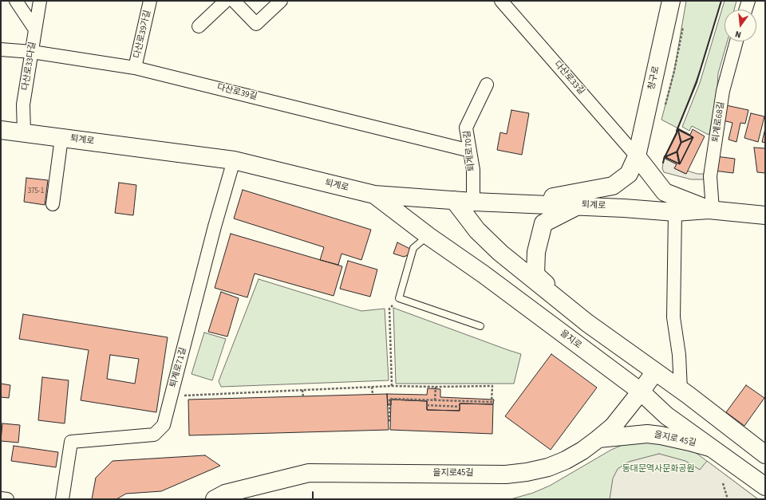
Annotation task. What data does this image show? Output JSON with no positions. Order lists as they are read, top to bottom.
{
  "streets": {
    "main road": [
      "청구로",
      "퇴계로",
      "을지로",
      "을지로 45길",
      "을지로45길"
    ],
    "street": [
      "다산로39가길",
      "다산로33다길",
      "다산로33길",
      "다산로39길",
      "퇴계로68길",
      "퇴계로70길",
      "퇴계로71길"
    ]
  },
  "crossings": [
    ["다산로39가길", "다산로39길"],
    ["다산로33다길", "다산로39길"],
    ["다산로33다길", "퇴계로"],
    ["다산로33길", "청구로"],
    ["청구로", "퇴계로"],
    ["다산로39길", "퇴계로70길"],
    ["퇴계로68길", "퇴계로"],
    ["퇴계로", "퇴계로70길"],
    ["퇴계로", "을지로"],
    ["퇴계로", "퇴계로71길"],
    ["을지로", "을지로 45길"],
    ["을지로", "을지로45길"],
    ["을지로 45길", "을지로45길"]
  ],
  "parks": ["동대문역사문화공원"],
  "house_numbers": ["375-1"],
  "north": "bottom"
}
